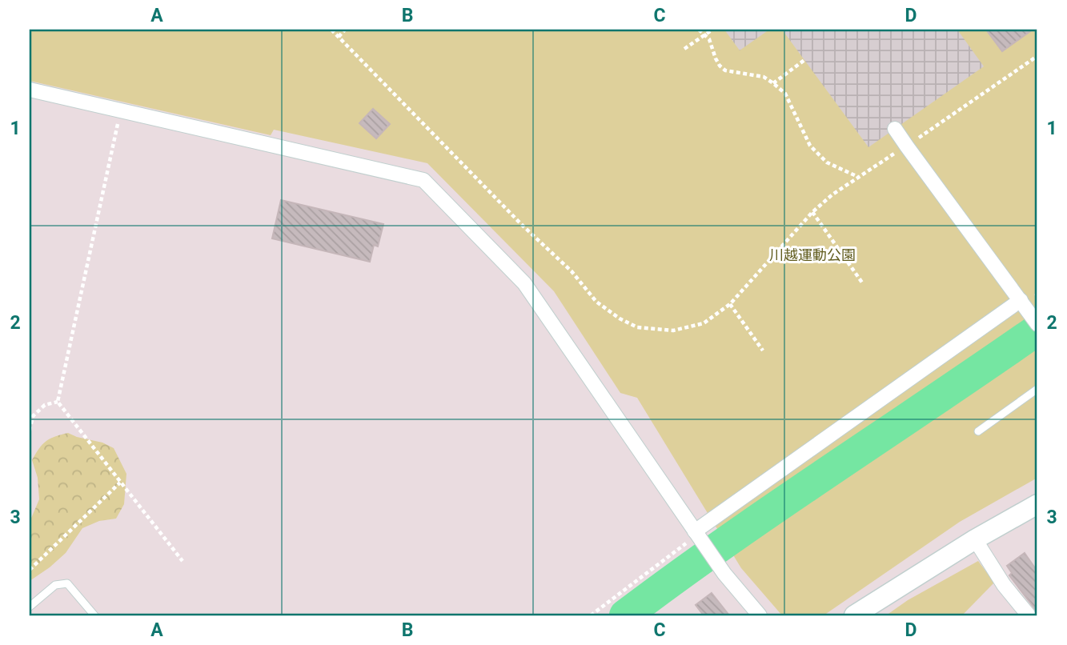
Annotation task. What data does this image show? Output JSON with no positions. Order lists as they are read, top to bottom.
{
  "parks": ["川越運動公園"],
  "grid": {
    "columns": [
      "A",
      "B",
      "C",
      "D"
    ],
    "rows": ["1", "2", "3"]
  }
}
